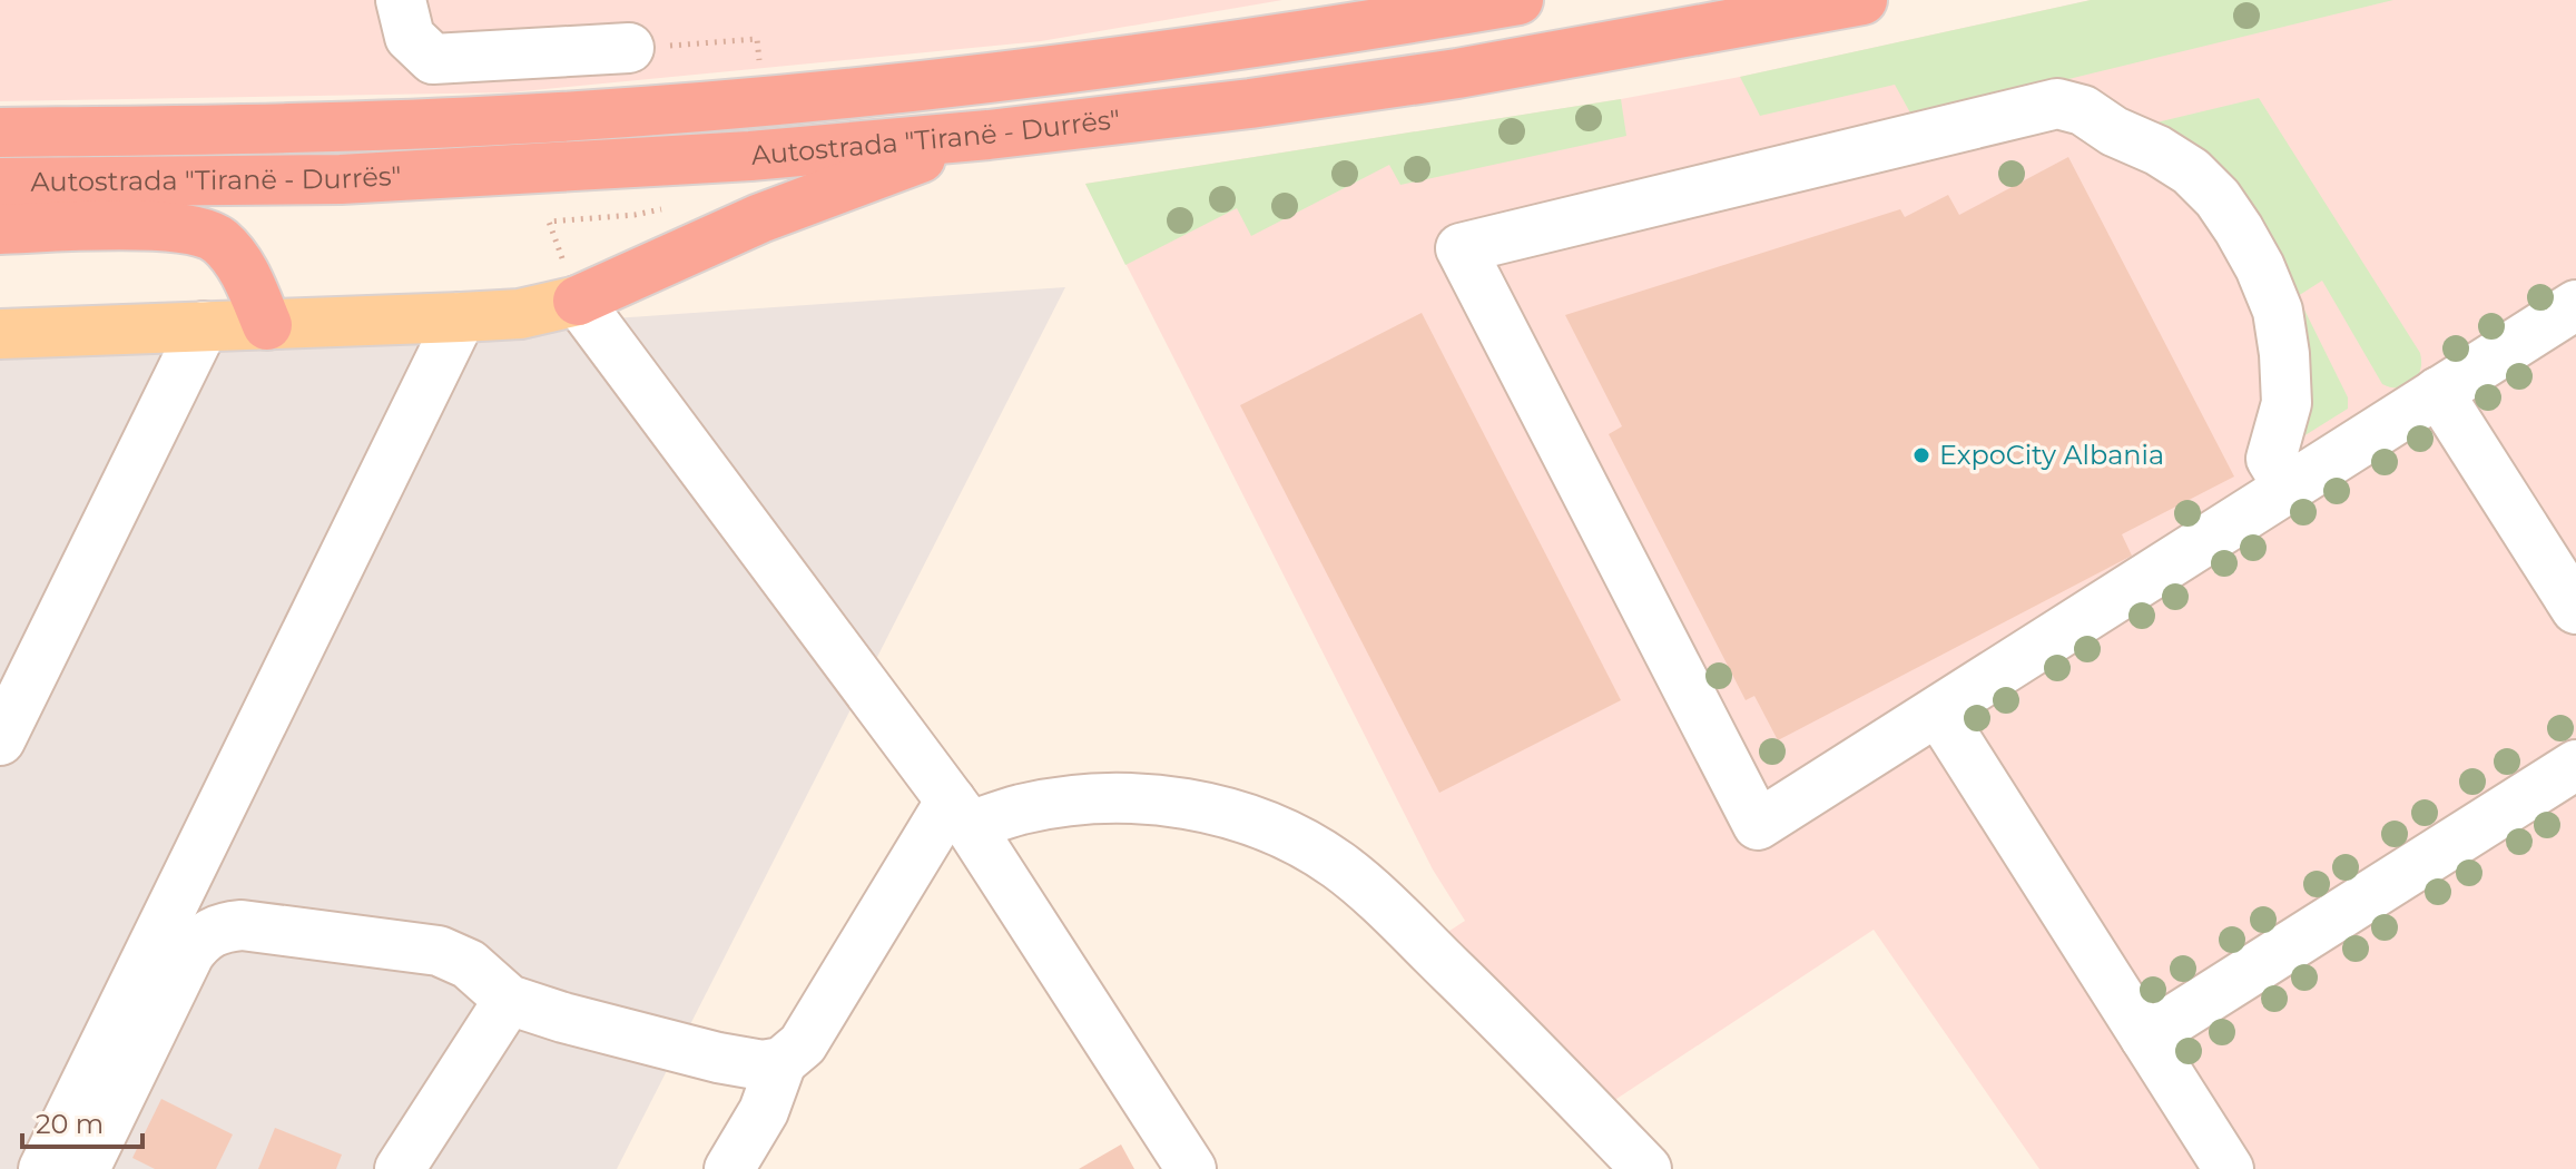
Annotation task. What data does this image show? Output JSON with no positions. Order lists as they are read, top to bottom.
{
  "streets": {
    "highway": ["Autostrada \"Tiranë - Durrës\""]
  },
  "places": ["ExpoCity Albania"],
  "scale_bar": "20 m"
}
